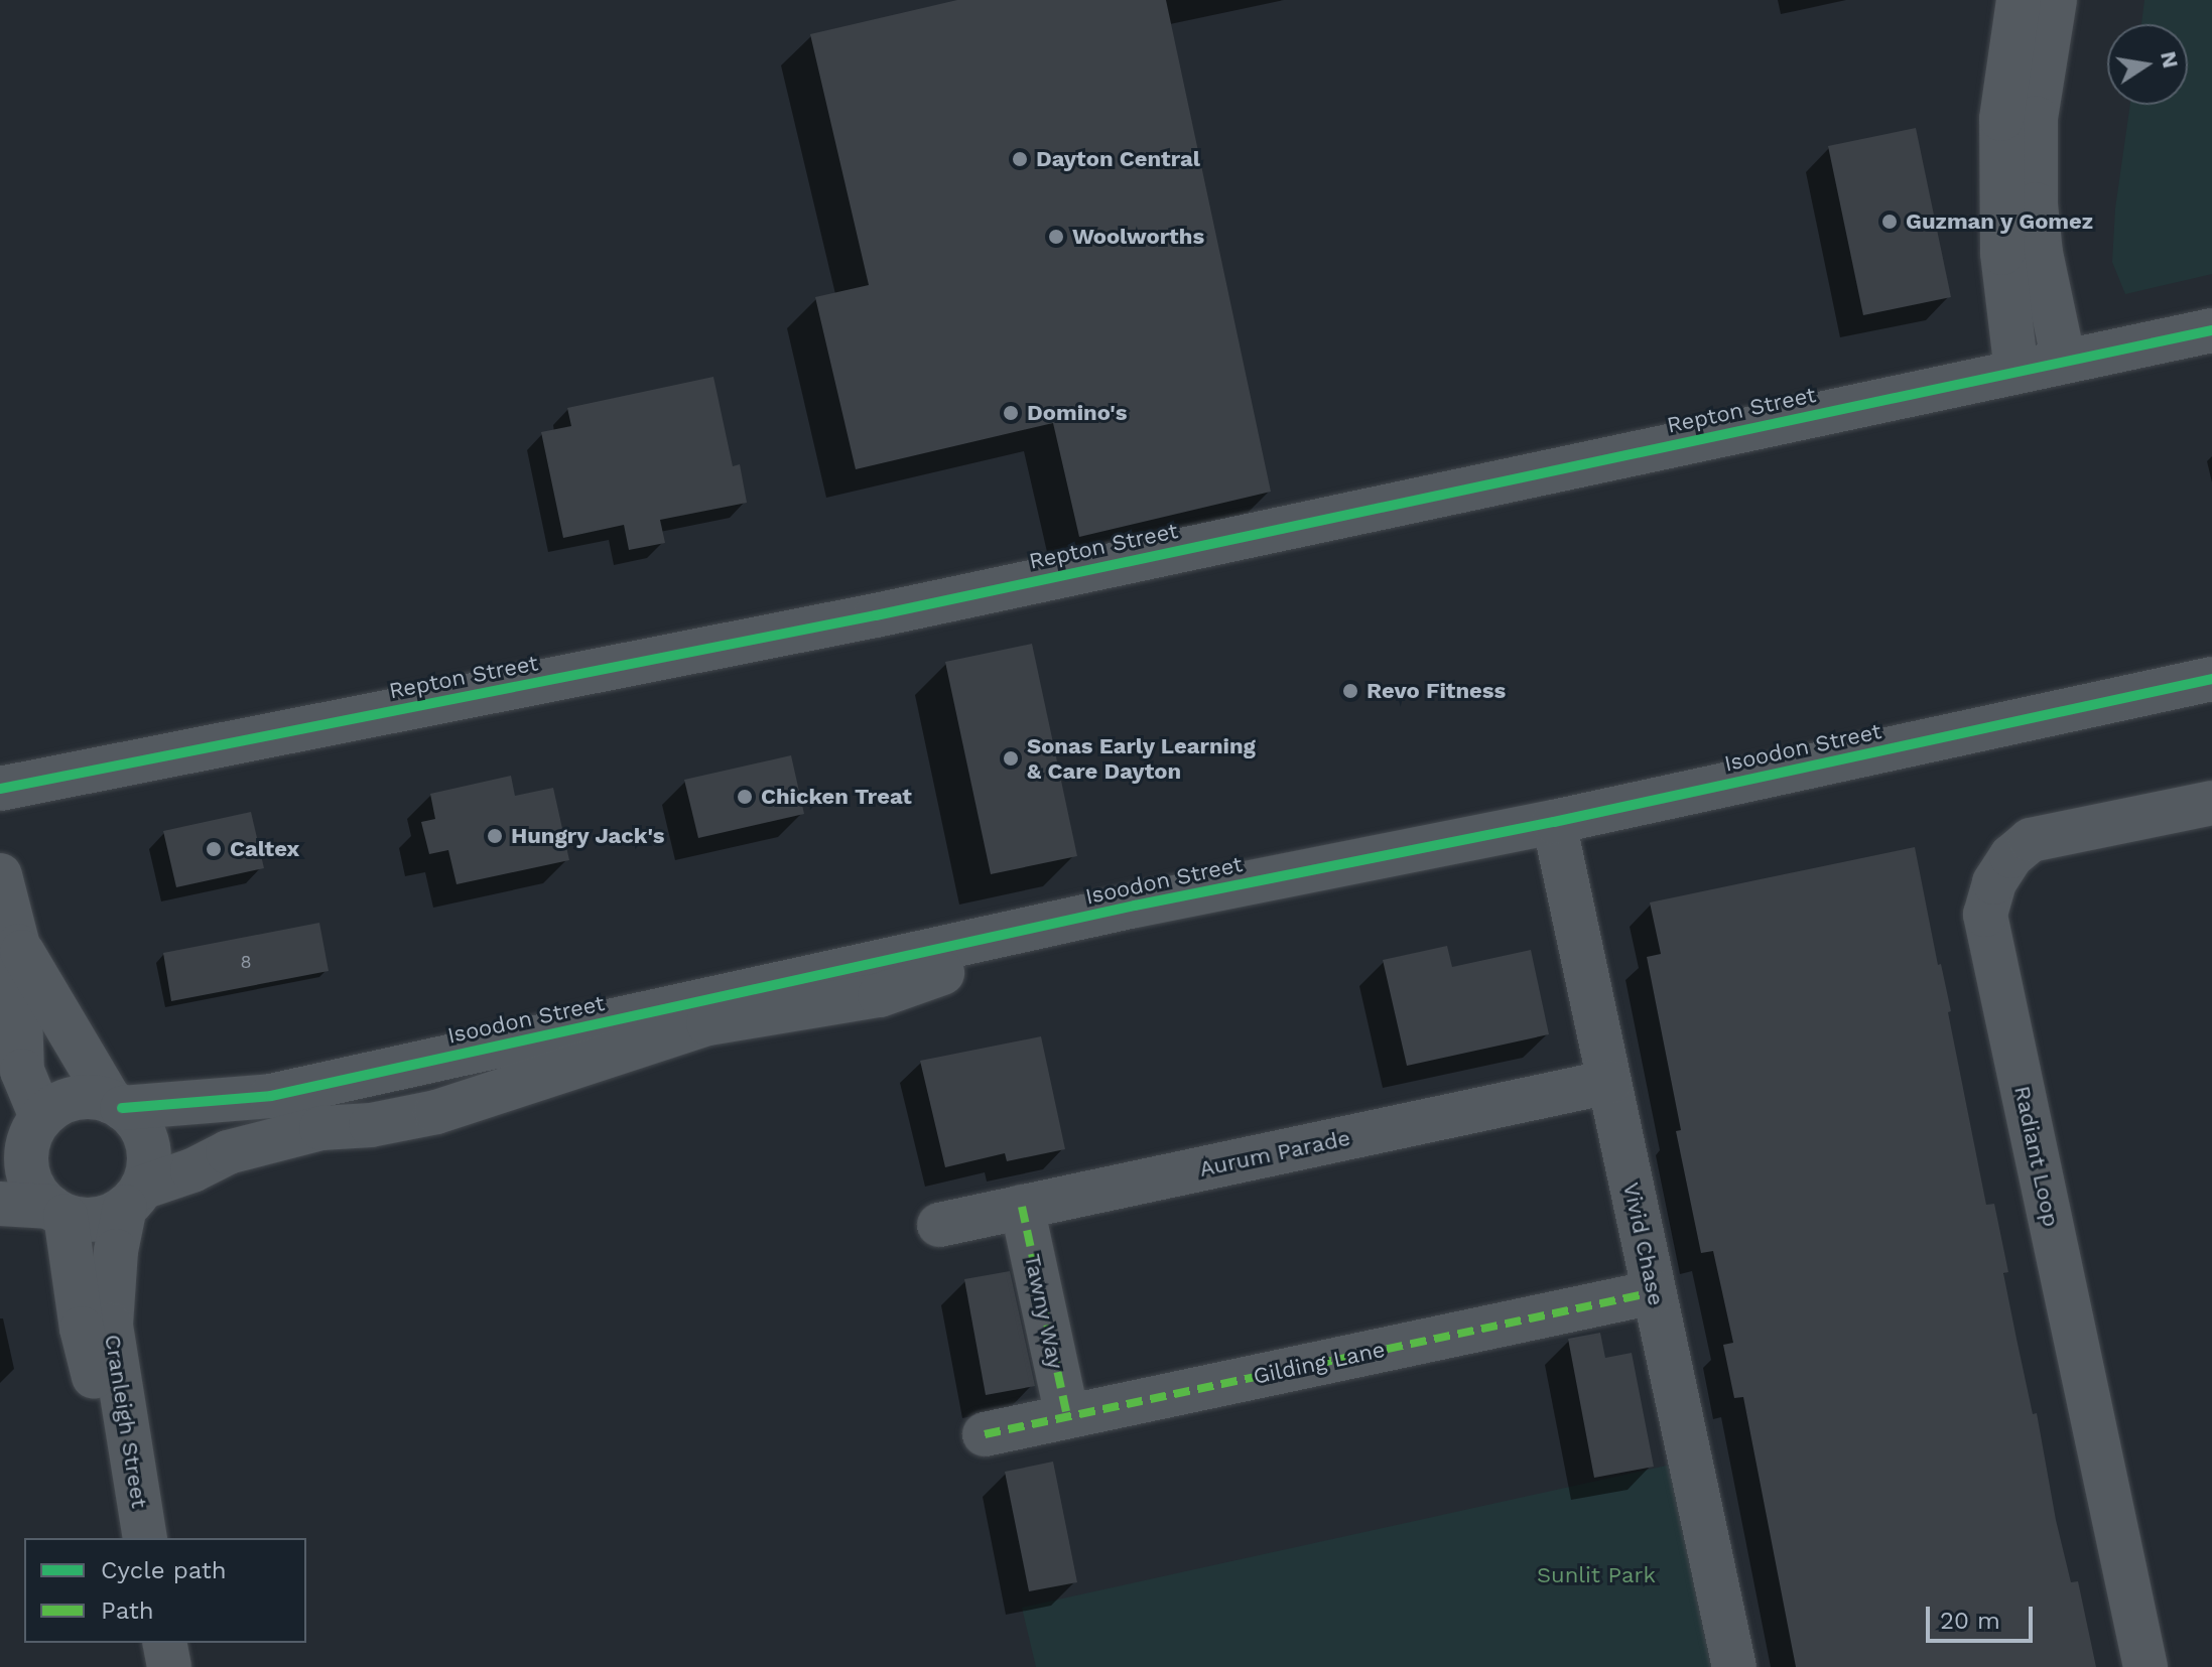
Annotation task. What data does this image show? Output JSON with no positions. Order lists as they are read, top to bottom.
{
  "streets": {
    "street": [
      "Repton Street",
      "Isoodon Street",
      "Aurum Parade",
      "Radiant Loop",
      "Vivid Chase",
      "Tawny Way",
      "Gilding Lane",
      "Cranleigh Street"
    ]
  },
  "crossings": [
    ["Isoodon Street", "Vivid Chase"],
    ["Isoodon Street", "Cranleigh Street"],
    ["Aurum Parade", "Vivid Chase"],
    ["Aurum Parade", "Tawny Way"],
    ["Vivid Chase", "Gilding Lane"],
    ["Tawny Way", "Gilding Lane"]
  ],
  "parks": ["Sunlit Park"],
  "places": [
    "Dayton Central",
    "Guzman y Gomez",
    "Woolworths",
    "Domino's",
    "Revo Fitness",
    "Sonas Early Learning & Care Dayton",
    "Chicken Treat",
    "Hungry Jack's",
    "Caltex"
  ],
  "house_numbers": ["8"],
  "legend": ["Cycle path", "Path"],
  "scale_bar": "20 m",
  "north": "right"
}
